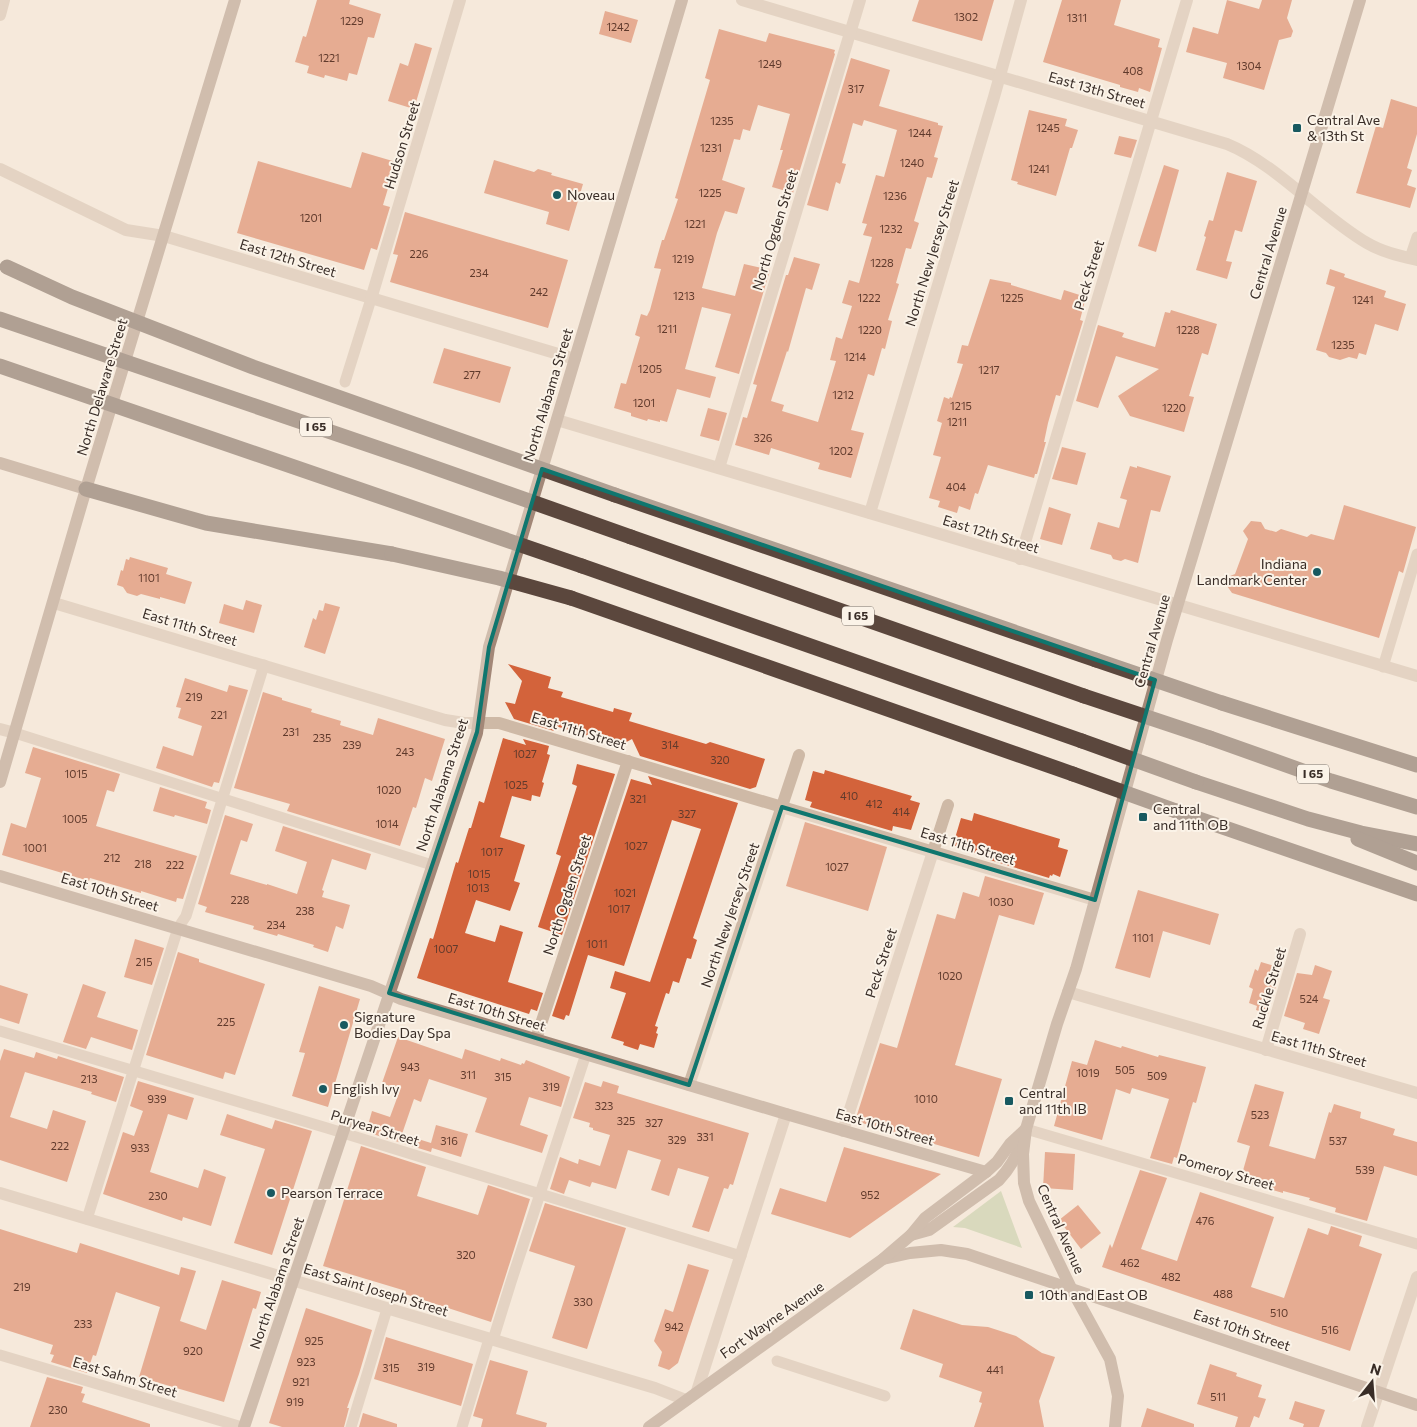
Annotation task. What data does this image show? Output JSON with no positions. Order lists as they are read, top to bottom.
{
  "streets": {
    "highway": ["I 65"],
    "main road": [
      "Central Avenue",
      "North Delaware Street",
      "North Alabama Street",
      "East 10th Street",
      "Fort Wayne Avenue"
    ],
    "street": [
      "East 13th Street",
      "Hudson Street",
      "North Ogden Street",
      "North New Jersey Street",
      "East 12th Street",
      "Peck Street",
      "East 11th Street",
      "Ruckle Street",
      "East Saint Joseph Street"
    ],
    "lane": ["Puryear Street", "Pomeroy Street", "East Sahm Street"]
  },
  "crossings": [
    ["East 13th Street", "North Ogden Street"],
    ["East 13th Street", "North New Jersey Street"],
    ["East 13th Street", "Central Avenue"],
    ["East 13th Street", "Peck Street"],
    ["Hudson Street", "East 12th Street"],
    ["North Ogden Street", "East 12th Street"],
    ["North Ogden Street", "East 11th Street"],
    ["North Ogden Street", "East 10th Street"],
    ["North New Jersey Street", "East 12th Street"],
    ["North New Jersey Street", "East 11th Street"],
    ["North New Jersey Street", "East 10th Street"],
    ["Central Avenue", "East 12th Street"],
    ["Central Avenue", "East 11th Street"],
    ["Central Avenue", "East 10th Street"],
    ["Central Avenue", "Pomeroy Street"],
    ["Central Avenue", "Fort Wayne Avenue"],
    ["East 12th Street", "Peck Street"],
    ["East 12th Street", "North Delaware Street"],
    ["East 12th Street", "North Alabama Street"],
    ["Peck Street", "East 11th Street"],
    ["Peck Street", "East 10th Street"],
    ["North Delaware Street", "East 11th Street"],
    ["North Alabama Street", "East 11th Street"],
    ["North Alabama Street", "East 10th Street"],
    ["North Alabama Street", "Puryear Street"],
    ["North Alabama Street", "East Saint Joseph Street"],
    ["North Alabama Street", "East Sahm Street"],
    ["East 11th Street", "Ruckle Street"],
    ["East 10th Street", "Fort Wayne Avenue"],
    ["Pomeroy Street", "Fort Wayne Avenue"],
    ["East Saint Joseph Street", "Fort Wayne Avenue"]
  ],
  "places": {
    "transit": [
      "Central Ave & 13th St",
      "Central and 11th OB",
      "Central and 11th IB",
      "10th and East OB"
    ],
    "other": [
      "Noveau",
      "Indiana Landmark Center",
      "Signature Bodies Day Spa",
      "English Ivy",
      "Pearson Terrace"
    ]
  },
  "house_numbers": [
    "1302",
    "1311",
    "1229",
    "1242",
    "1221",
    "1249",
    "1304",
    "408",
    "317",
    "1235",
    "1245",
    "1244",
    "1231",
    "1240",
    "1241",
    "1225",
    "1236",
    "1201",
    "1221",
    "1232",
    "226",
    "1219",
    "1228",
    "234",
    "242",
    "1213",
    "1222",
    "1225",
    "1241",
    "1211",
    "1220",
    "1228",
    "1235",
    "1214",
    "1205",
    "1217",
    "277",
    "1212",
    "1201",
    "1215",
    "1220",
    "1211",
    "326",
    "1202",
    "404",
    "1101",
    "219",
    "221",
    "231",
    "235",
    "239",
    "314",
    "243",
    "1027",
    "320",
    "1015",
    "1025",
    "1020",
    "410",
    "321",
    "412",
    "414",
    "327",
    "1005",
    "1014",
    "1027",
    "1001",
    "1017",
    "212",
    "218",
    "222",
    "1027",
    "1015",
    "1013",
    "1021",
    "228",
    "1030",
    "1017",
    "238",
    "234",
    "1101",
    "1011",
    "1007",
    "215",
    "1020",
    "524",
    "225",
    "943",
    "505",
    "1019",
    "311",
    "509",
    "315",
    "213",
    "319",
    "939",
    "1010",
    "323",
    "523",
    "325",
    "327",
    "331",
    "329",
    "316",
    "537",
    "222",
    "933",
    "539",
    "952",
    "230",
    "476",
    "320",
    "462",
    "482",
    "219",
    "488",
    "330",
    "510",
    "233",
    "942",
    "516",
    "925",
    "920",
    "923",
    "319",
    "315",
    "441",
    "921",
    "511",
    "919",
    "230"
  ],
  "north": "top"
}
